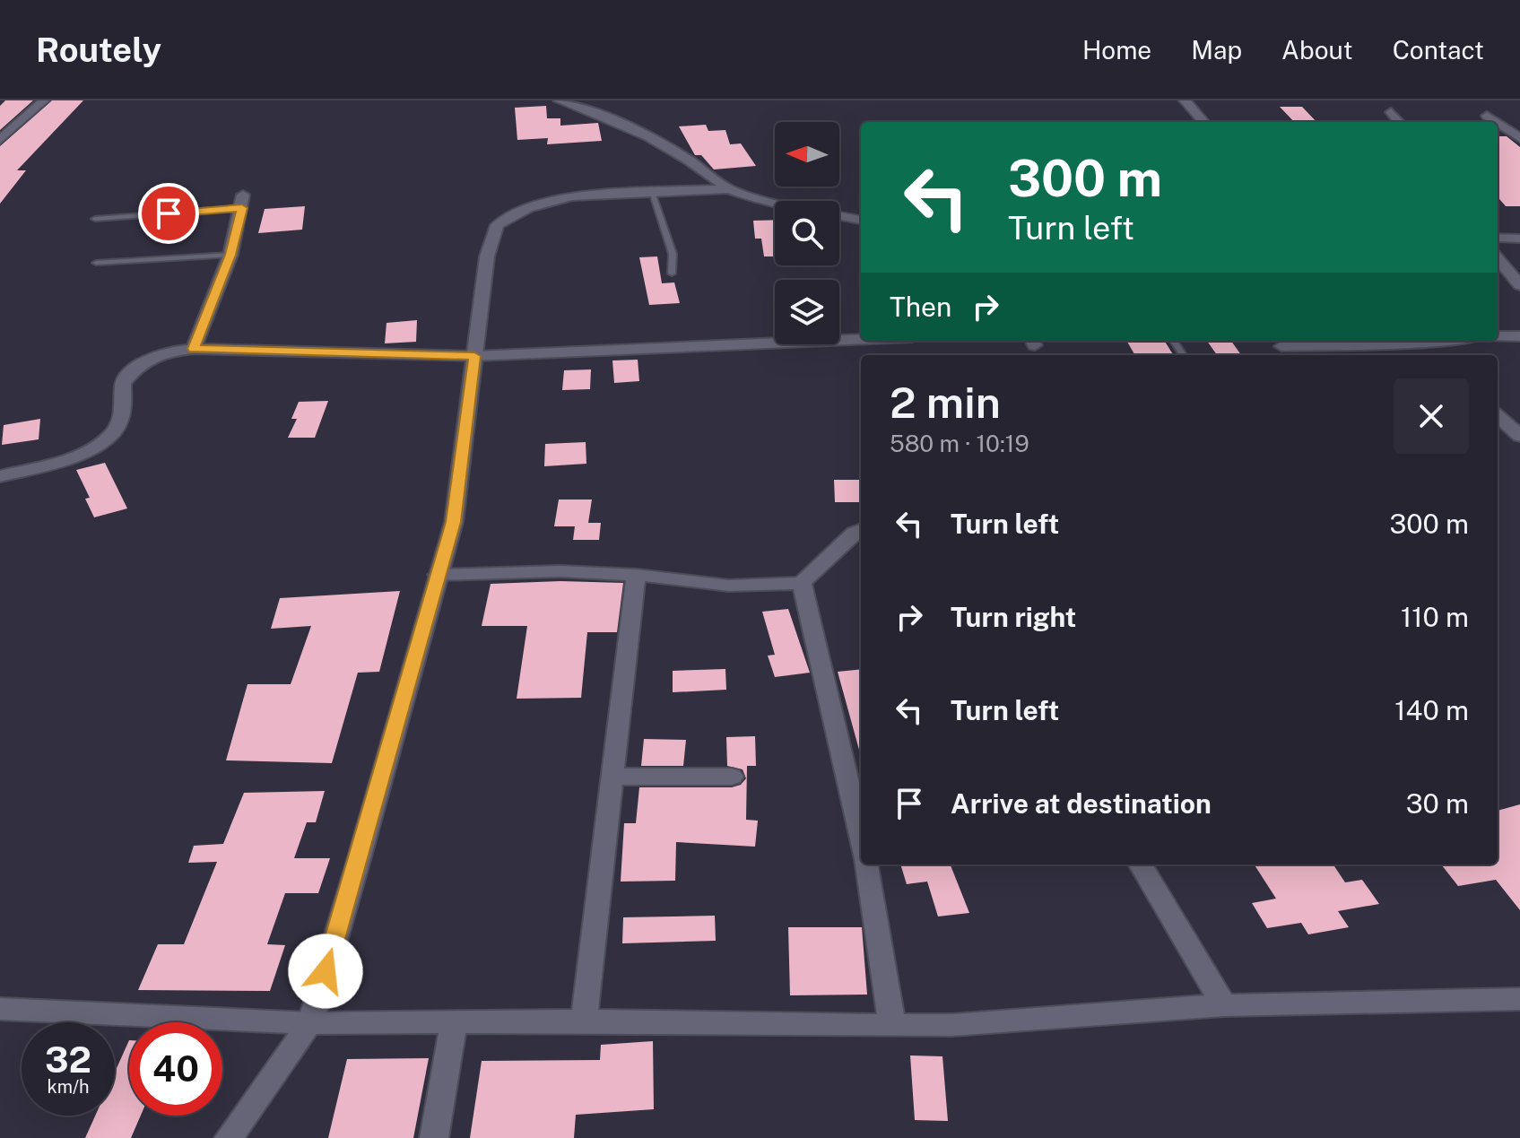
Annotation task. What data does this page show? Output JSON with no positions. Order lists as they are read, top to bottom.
{
  "north": "left",
  "page": {
    "header": "Routely",
    "nav": [
      "Home",
      "Map",
      "About",
      "Contact"
    ],
    "turn": ["300 m", "Turn left"],
    "then": "Then",
    "heading": ["2 min", "580 m · 10:19"],
    "list": [
      {
        "name": "Turn left",
        "value": "300 m"
      },
      {
        "name": "Turn right",
        "value": "110 m"
      },
      {
        "name": "Turn left",
        "value": "140 m"
      },
      {
        "name": "Arrive at destination",
        "value": "30 m"
      }
    ],
    "speed": "32 km/h",
    "limit": "40"
  }
}
